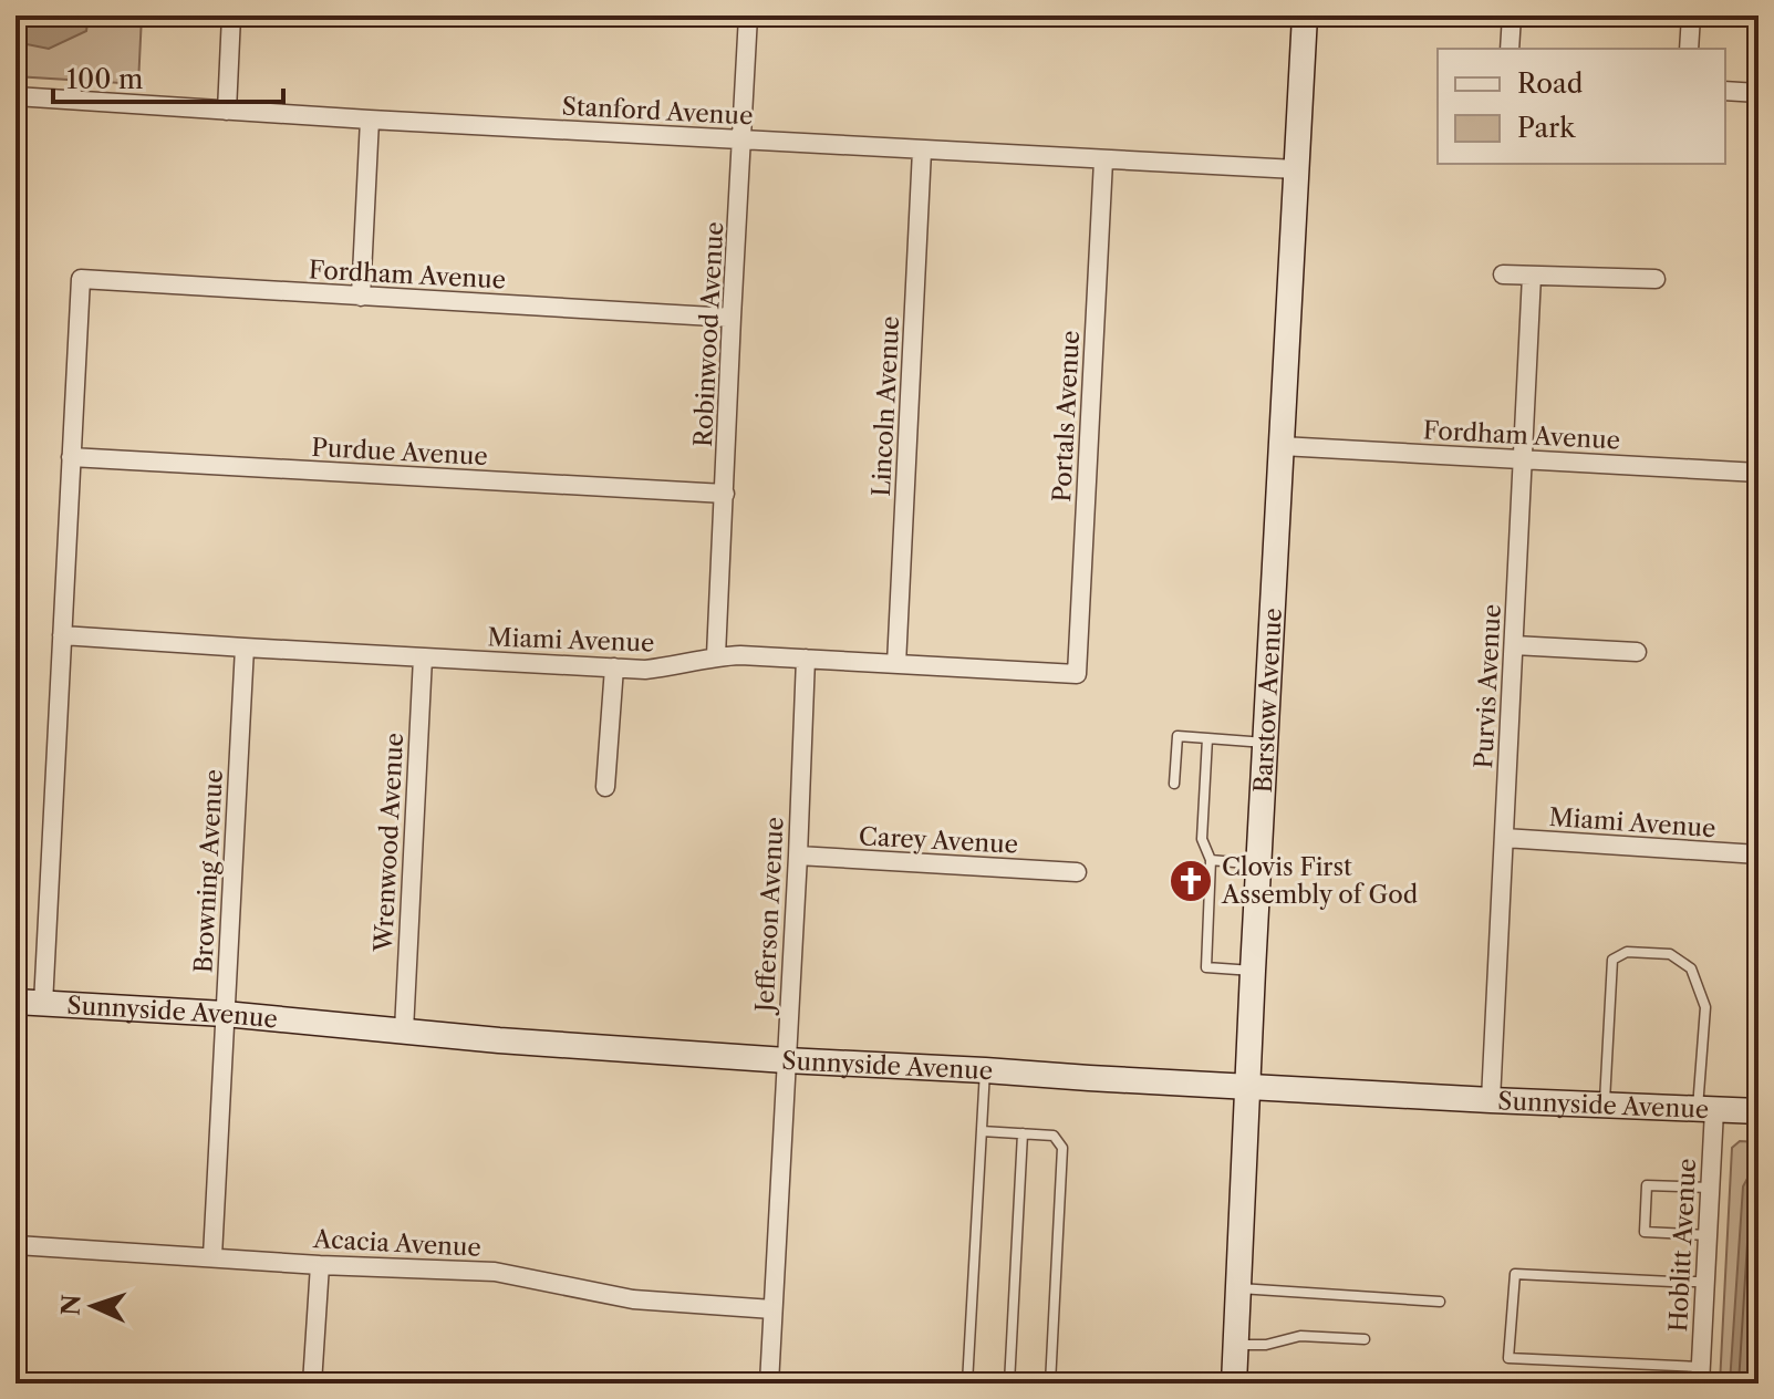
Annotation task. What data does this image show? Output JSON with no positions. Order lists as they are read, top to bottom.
{
  "streets": {
    "main road": ["Barstow Avenue", "Sunnyside Avenue"],
    "street": [
      "Stanford Avenue",
      "Fordham Avenue",
      "Robinwood Avenue",
      "Lincoln Avenue",
      "Portals Avenue",
      "Purdue Avenue",
      "Miami Avenue",
      "Purvis Avenue",
      "Carey Avenue",
      "Wrenwood Avenue",
      "Browning Avenue",
      "Jefferson Avenue",
      "Acacia Avenue",
      "Hoblitt Avenue"
    ]
  },
  "crossings": [
    ["Stanford Avenue", "Robinwood Avenue"],
    ["Stanford Avenue", "Lincoln Avenue"],
    ["Stanford Avenue", "Portals Avenue"],
    ["Stanford Avenue", "Barstow Avenue"],
    ["Fordham Avenue", "Robinwood Avenue"],
    ["Fordham Avenue", "Purdue Avenue"],
    ["Fordham Avenue", "Purvis Avenue"],
    ["Fordham Avenue", "Barstow Avenue"],
    ["Robinwood Avenue", "Purdue Avenue"],
    ["Robinwood Avenue", "Miami Avenue"],
    ["Lincoln Avenue", "Miami Avenue"],
    ["Portals Avenue", "Miami Avenue"],
    ["Miami Avenue", "Purvis Avenue"],
    ["Miami Avenue", "Wrenwood Avenue"],
    ["Miami Avenue", "Browning Avenue"],
    ["Miami Avenue", "Jefferson Avenue"],
    ["Purvis Avenue", "Sunnyside Avenue"],
    ["Barstow Avenue", "Sunnyside Avenue"],
    ["Carey Avenue", "Jefferson Avenue"],
    ["Wrenwood Avenue", "Sunnyside Avenue"],
    ["Browning Avenue", "Sunnyside Avenue"],
    ["Browning Avenue", "Acacia Avenue"],
    ["Jefferson Avenue", "Sunnyside Avenue"],
    ["Jefferson Avenue", "Acacia Avenue"],
    ["Sunnyside Avenue", "Hoblitt Avenue"]
  ],
  "places": {
    "church": ["Clovis First Assembly of God"]
  },
  "legend": ["Road", "Park"],
  "scale_bar": "100 m",
  "north": "left"
}
